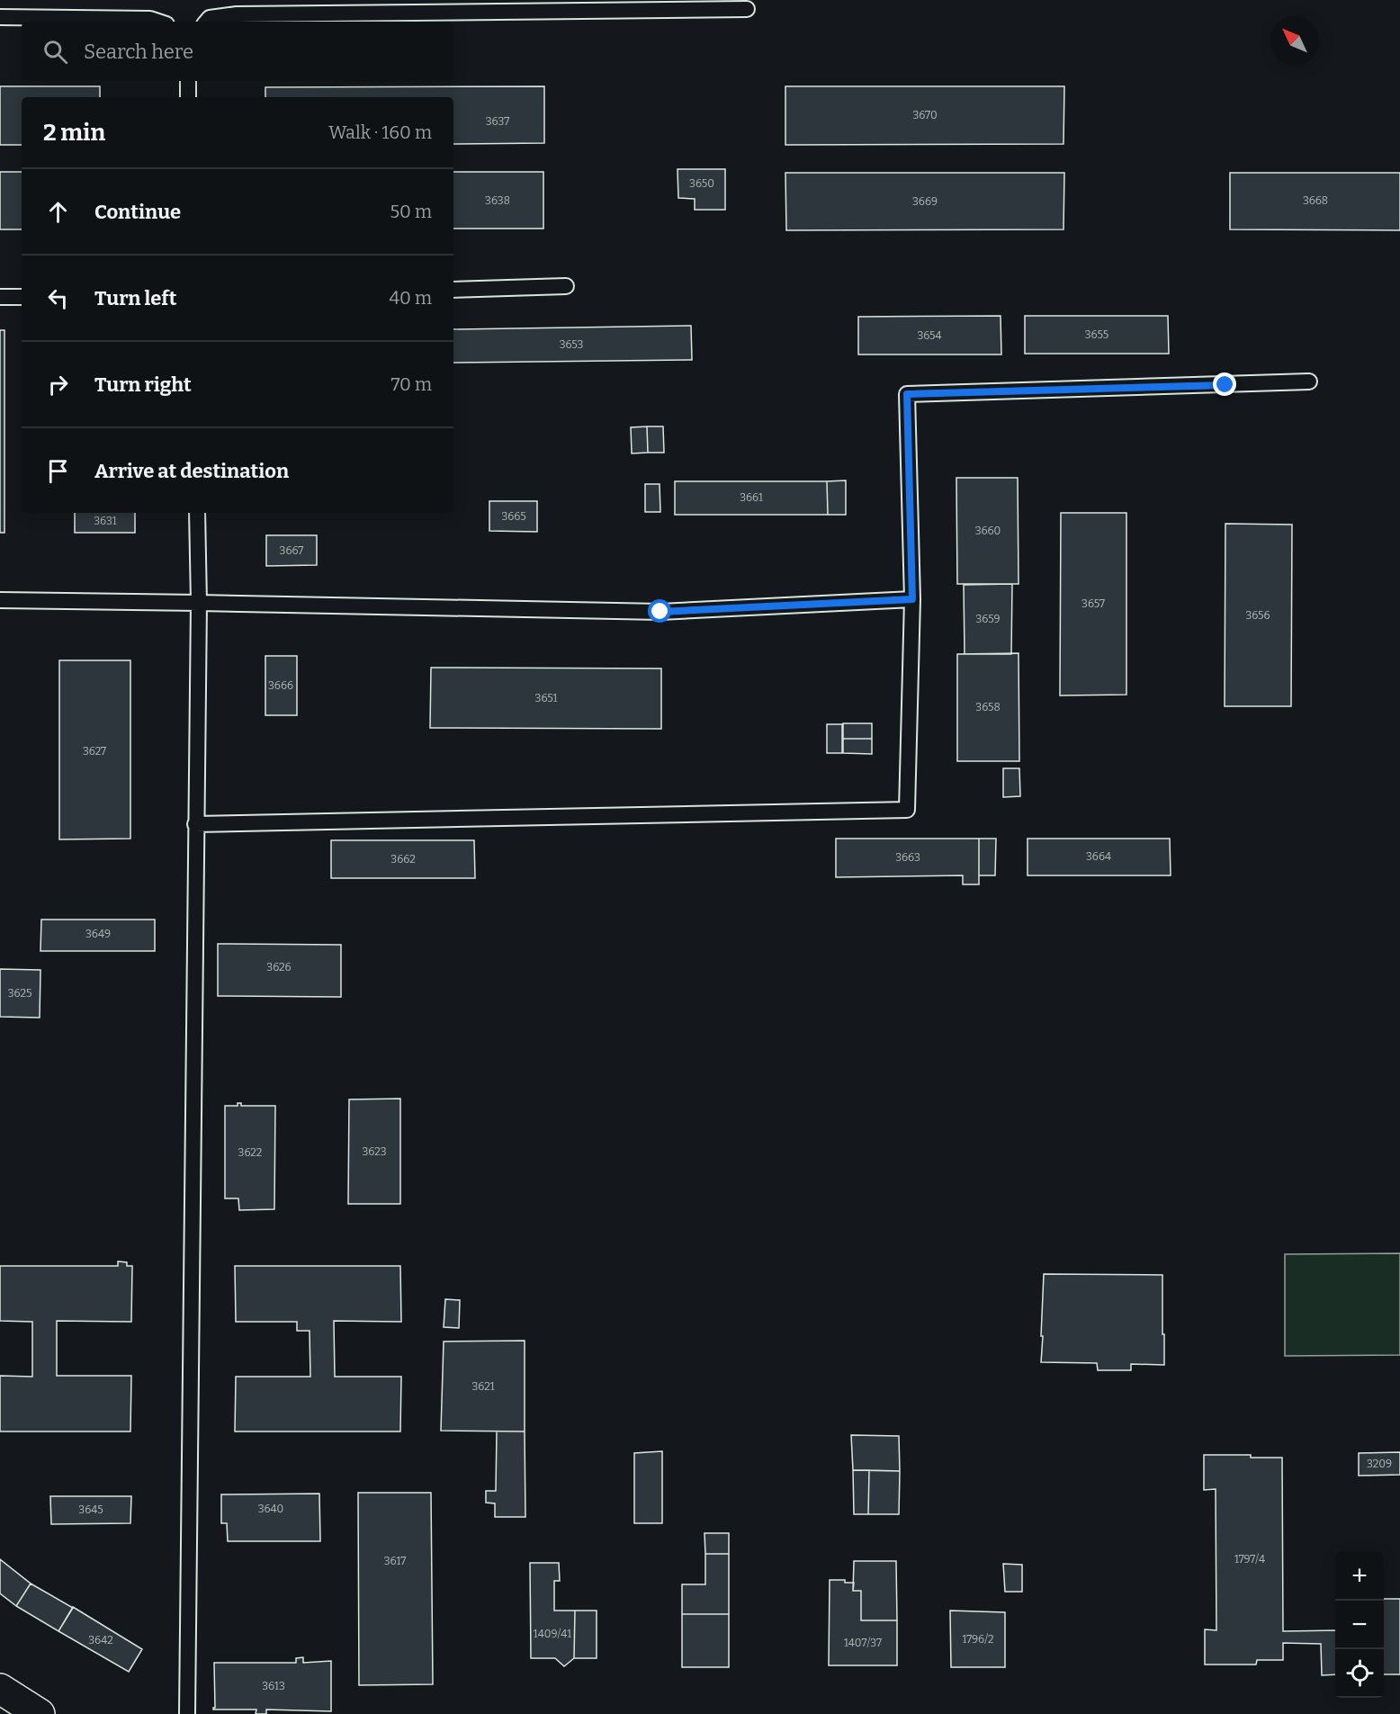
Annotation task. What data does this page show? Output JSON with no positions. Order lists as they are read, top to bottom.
{
  "house_numbers": [
    "3670",
    "3637",
    "3650",
    "3638",
    "3668",
    "3669",
    "3655",
    "3654",
    "3653",
    "3661",
    "3665",
    "3631",
    "3660",
    "3667",
    "3657",
    "3656",
    "3659",
    "3666",
    "3651",
    "3658",
    "3627",
    "3664",
    "3663",
    "3662",
    "3649",
    "3626",
    "3625",
    "3623",
    "3622",
    "3621",
    "3209",
    "3640",
    "3645",
    "1797/4",
    "3617",
    "1409/41",
    "1796/2",
    "3642",
    "1407/37",
    "3613"
  ],
  "north": "top left",
  "page": {
    "search": "Search here",
    "heading": ["2 min", "Walk · 160 m"],
    "list": [
      ["Continue", "50 m"],
      ["Turn left", "40 m"],
      ["Turn right", "70 m"],
      "Arrive at destination"
    ],
    "map_buttons": ["+", "−"]
  }
}
